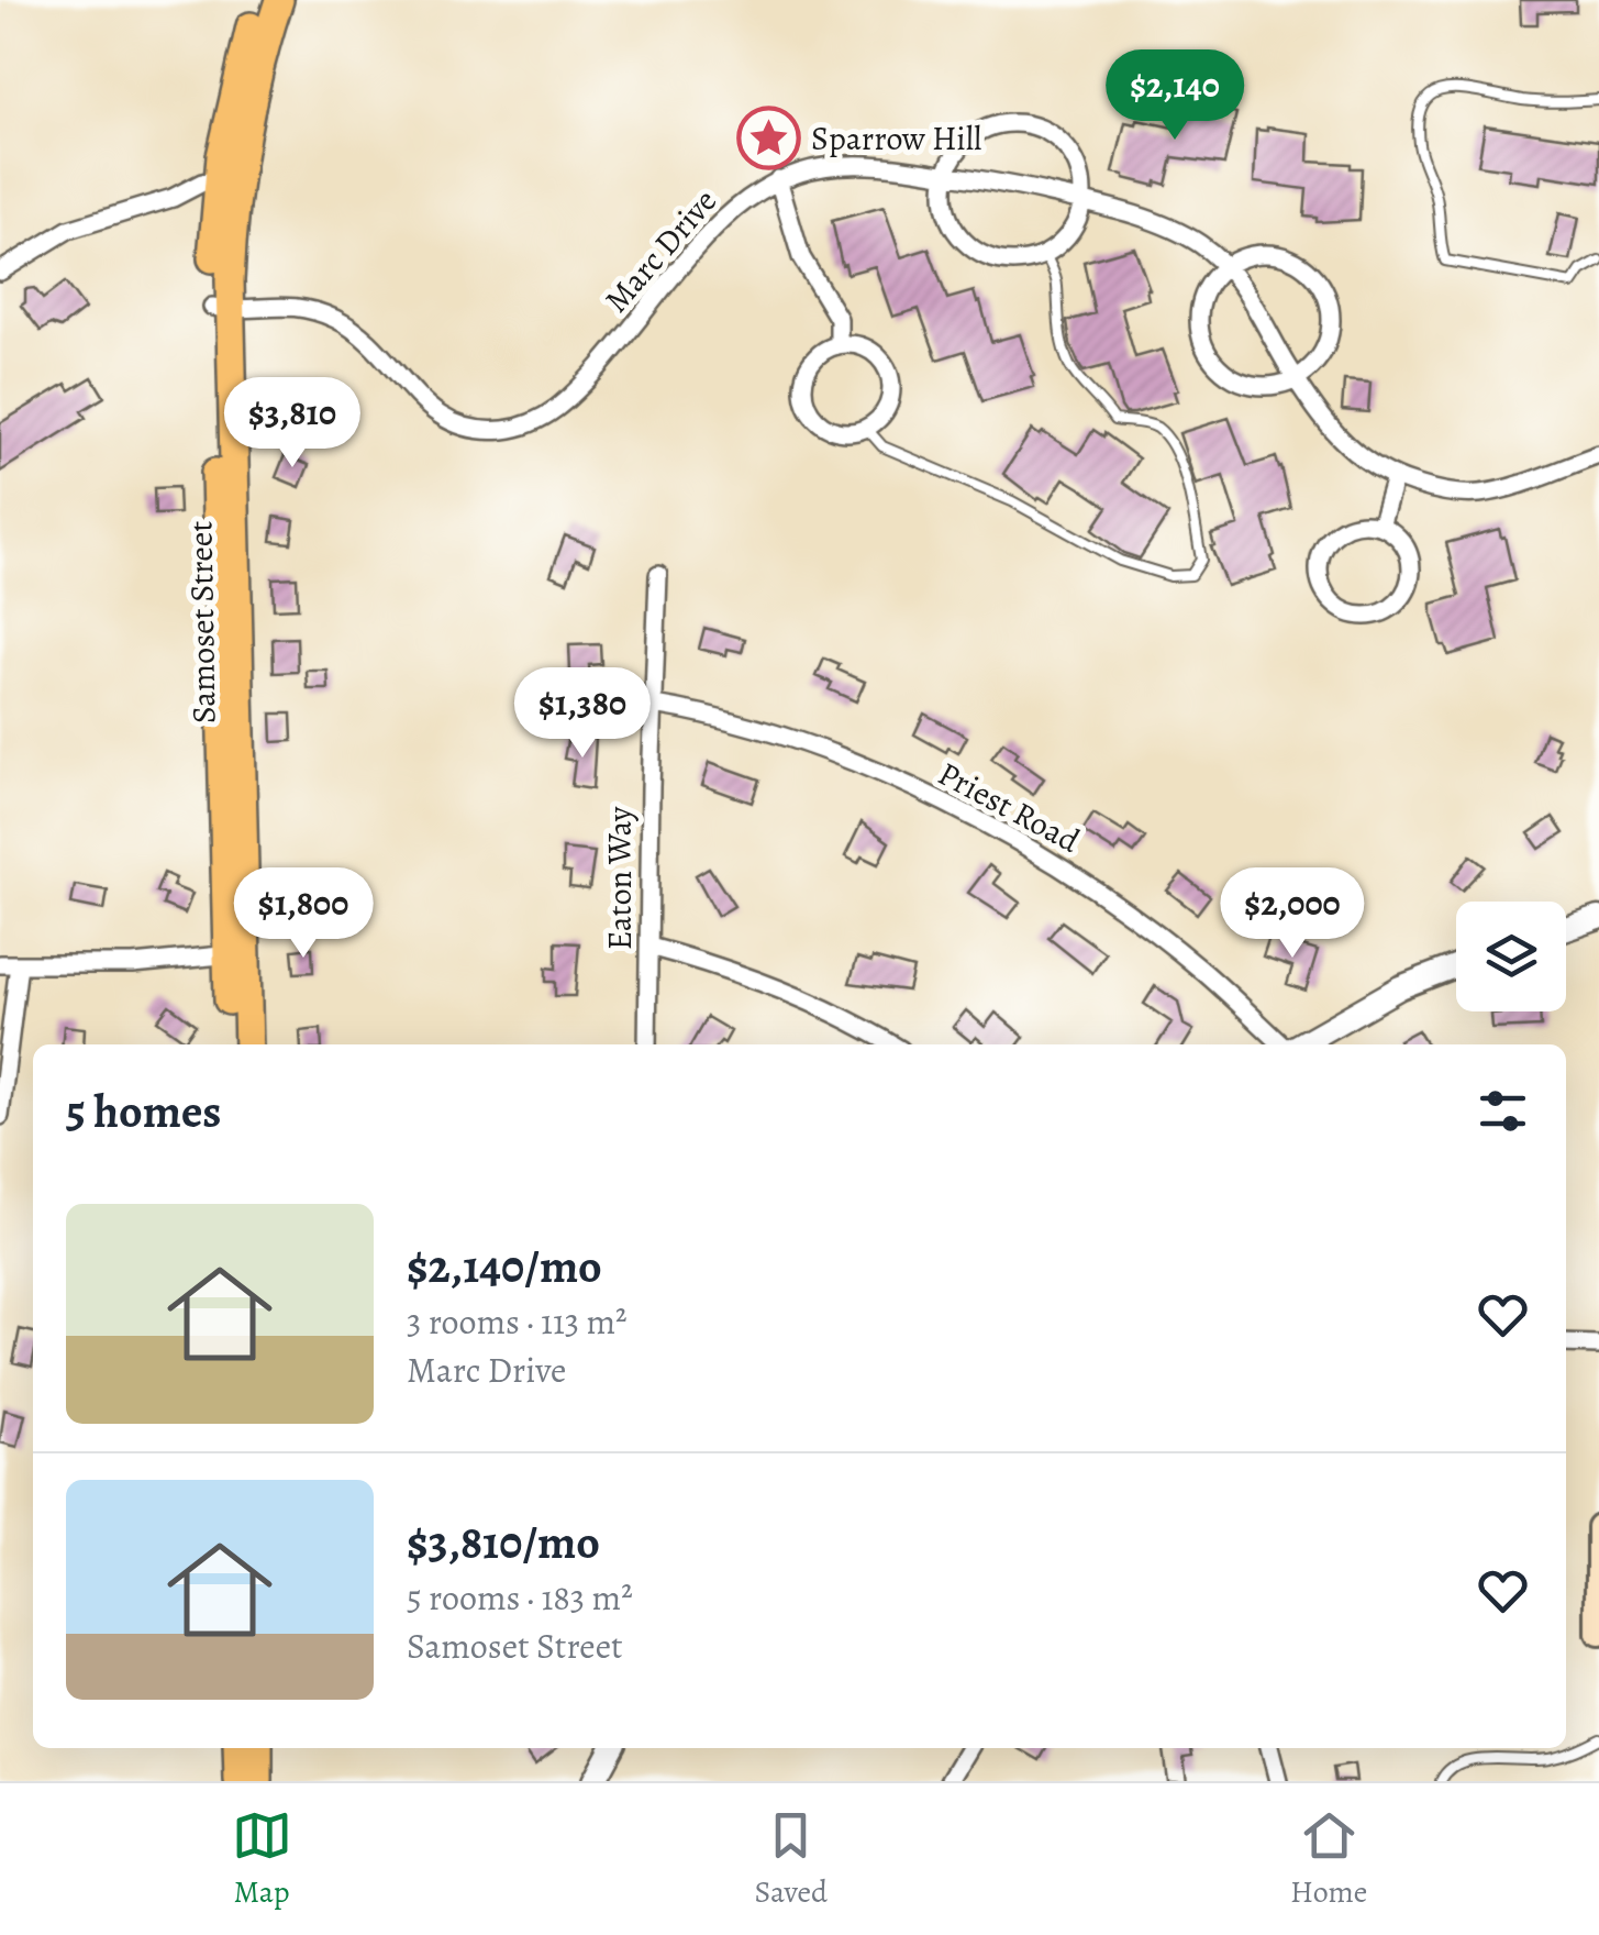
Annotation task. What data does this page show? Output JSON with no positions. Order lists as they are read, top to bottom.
{
  "streets": {
    "highway": ["Samoset Street"],
    "street": ["Marc Drive", "Priest Road", "Eaton Way"]
  },
  "crossings": [
    ["Marc Drive", "Samoset Street"],
    ["Priest Road", "Eaton Way"]
  ],
  "places": {
    "place": ["Sparrow Hill"]
  },
  "page": {
    "price": [
      "$2,140",
      "$3,810",
      "$1,380",
      "$1,800",
      "$2,000"
    ],
    "heading": "5 homes",
    "list": [
      {
        "name": "$2,140/mo",
        "note": "3 rooms · 113 m² · Marc Drive"
      },
      {
        "name": "$3,810/mo",
        "note": "5 rooms · 183 m² · Samoset Street"
      }
    ],
    "tabs": ["Map", "Saved", "Home"]
  }
}
